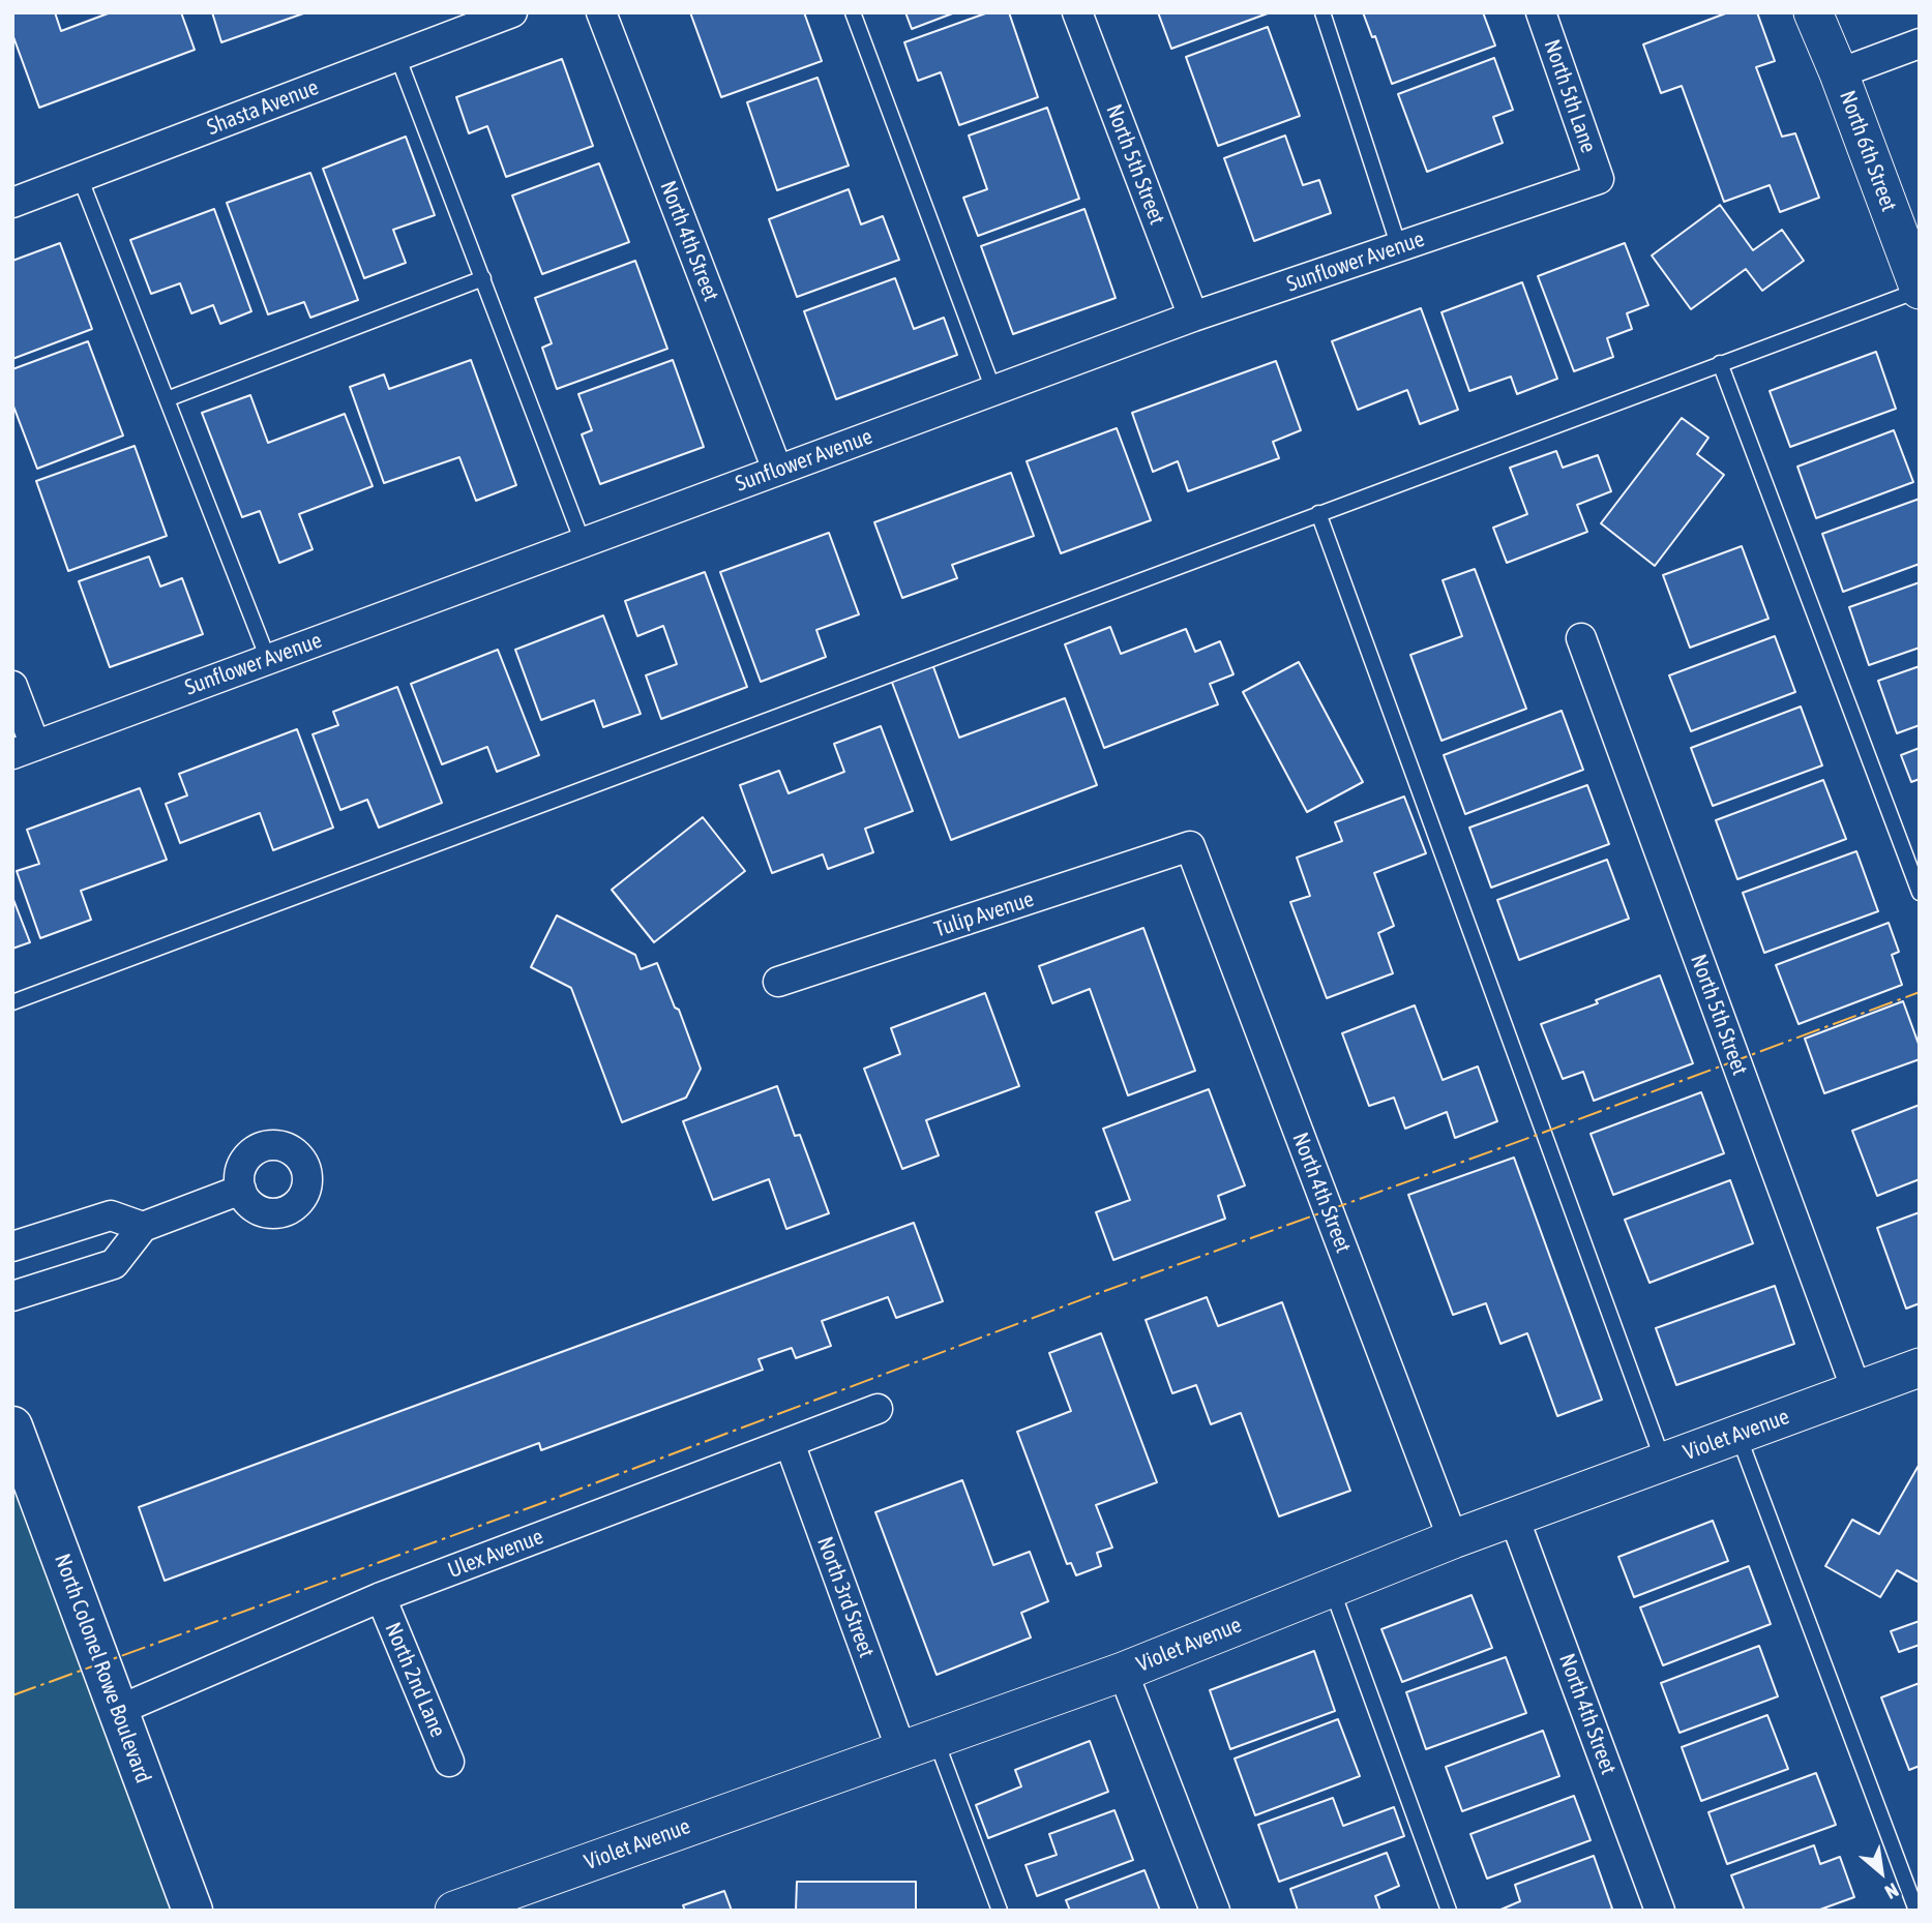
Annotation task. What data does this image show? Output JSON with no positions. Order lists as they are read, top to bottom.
{
  "streets": {
    "main road": ["North Colonel Rowe Boulevard"],
    "street": [
      "North 5th Lane",
      "Shasta Avenue",
      "North 6th Street",
      "North 5th Street",
      "North 4th Street",
      "Sunflower Avenue",
      "Tulip Avenue",
      "Violet Avenue",
      "Ulex Avenue",
      "North 3rd Street",
      "North 2nd Lane"
    ]
  },
  "crossings": [
    ["North 5th Lane", "Sunflower Avenue"],
    ["North 5th Street", "Sunflower Avenue"],
    ["North 5th Street", "Violet Avenue"],
    ["North 4th Street", "Sunflower Avenue"],
    ["North 4th Street", "Tulip Avenue"],
    ["North 4th Street", "Violet Avenue"],
    ["Violet Avenue", "North 3rd Street"],
    ["Ulex Avenue", "North 3rd Street"],
    ["Ulex Avenue", "North Colonel Rowe Boulevard"],
    ["Ulex Avenue", "North 2nd Lane"]
  ],
  "north": "bottom right"
}
